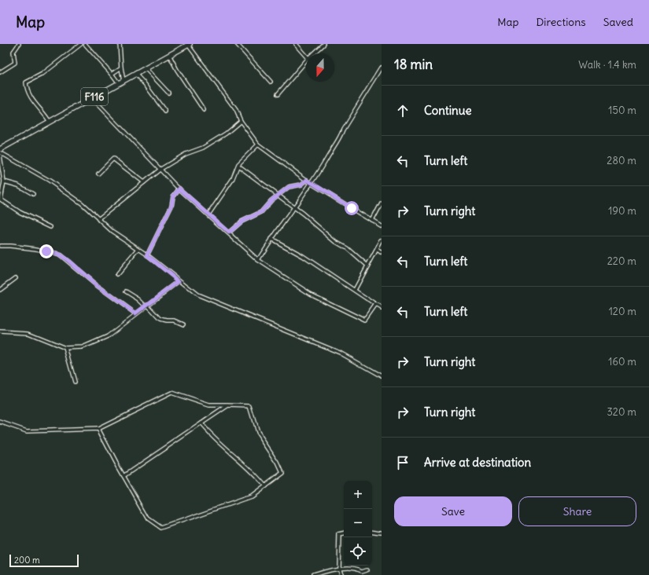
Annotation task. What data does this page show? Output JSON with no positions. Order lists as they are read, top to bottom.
{
  "streets": {
    "main road": ["F116"]
  },
  "scale_bar": "200 m",
  "north": "bottom",
  "page": {
    "header": "Map",
    "nav": ["Map", "Directions", "Saved"],
    "heading": ["18 min", "Walk · 1.4 km"],
    "list": [
      ["Continue", "150 m"],
      ["Turn left", "280 m"],
      ["Turn right", "190 m"],
      ["Turn left", "220 m"],
      ["Turn left", "120 m"],
      ["Turn right", "160 m"],
      ["Turn right", "320 m"],
      "Arrive at destination"
    ],
    "map_buttons": ["+", "−"],
    "buttons": ["Save", "Share"],
    "scale": "200 m"
  }
}
